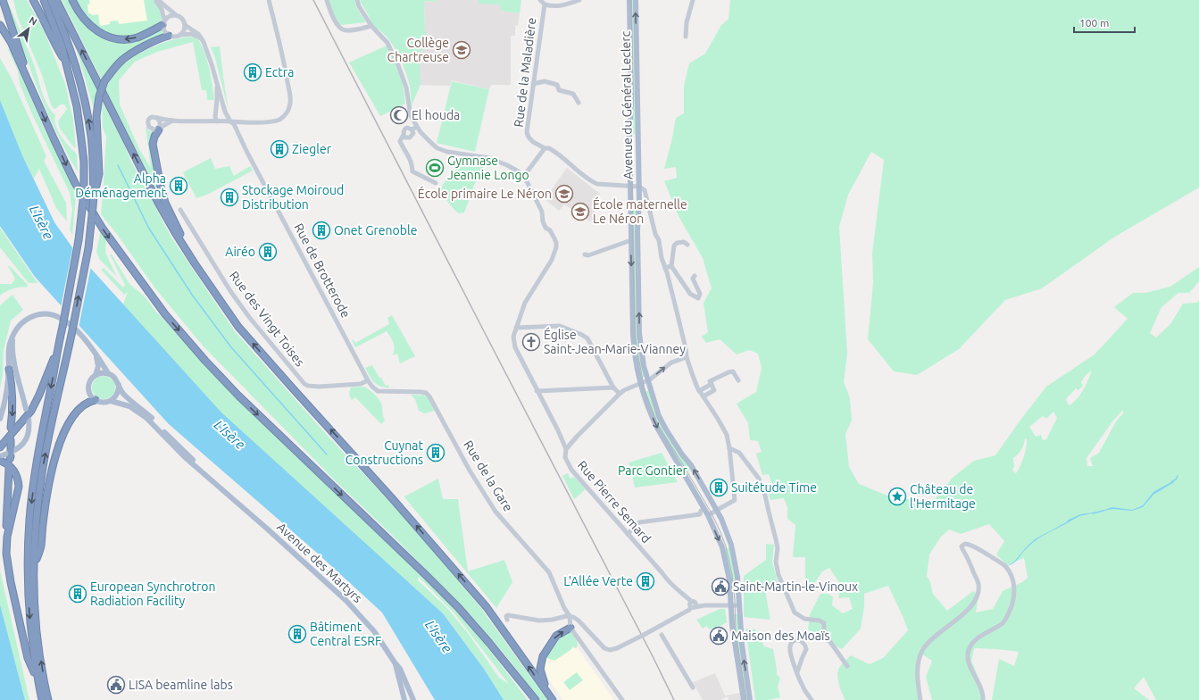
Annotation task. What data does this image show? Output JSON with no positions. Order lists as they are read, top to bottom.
{
  "streets": {
    "main road": ["Avenue du Général Leclerc", "Avenue des Martyrs"],
    "street": [
      "Rue de la Maladière",
      "Rue de Brotterode",
      "Rue des Vingt Toises",
      "Rue de la Gare",
      "Rue Pierre Semard"
    ]
  },
  "crossings": [
    ["Rue de la Maladière", "Avenue du Général Leclerc"],
    ["Rue de Brotterode", "Rue des Vingt Toises"],
    ["Rue de Brotterode", "Rue de la Gare"]
  ],
  "water": ["L'Isère"],
  "parks": ["Parc Gontier"],
  "places": {
    "school or university": ["Collège Chartreuse", "École primaire Le Néron", "École maternelle Le Néron"],
    "building": [
      "Ectra",
      "Ziegler",
      "Alpha Déménagement",
      "Stockage Moiroud Distribution",
      "Onet Grenoble",
      "Airéo",
      "Cuynat Constructions",
      "Suitétude Time",
      "L'Allée Verte",
      "European Synchrotron Radiation Facility",
      "Bâtiment Central ESRF"
    ],
    "mosque": ["El houda"],
    "sports": ["Gymnase Jeannie Longo"],
    "church": ["Église Saint-Jean-Marie-Vianney"],
    "place": ["Château de l'Hermitage"],
    "public building": ["Saint-Martin-le-Vinoux", "Maison des Moaïs", "LISA beamline labs"]
  },
  "scale_bar": "100 m",
  "north": "top right"
}
